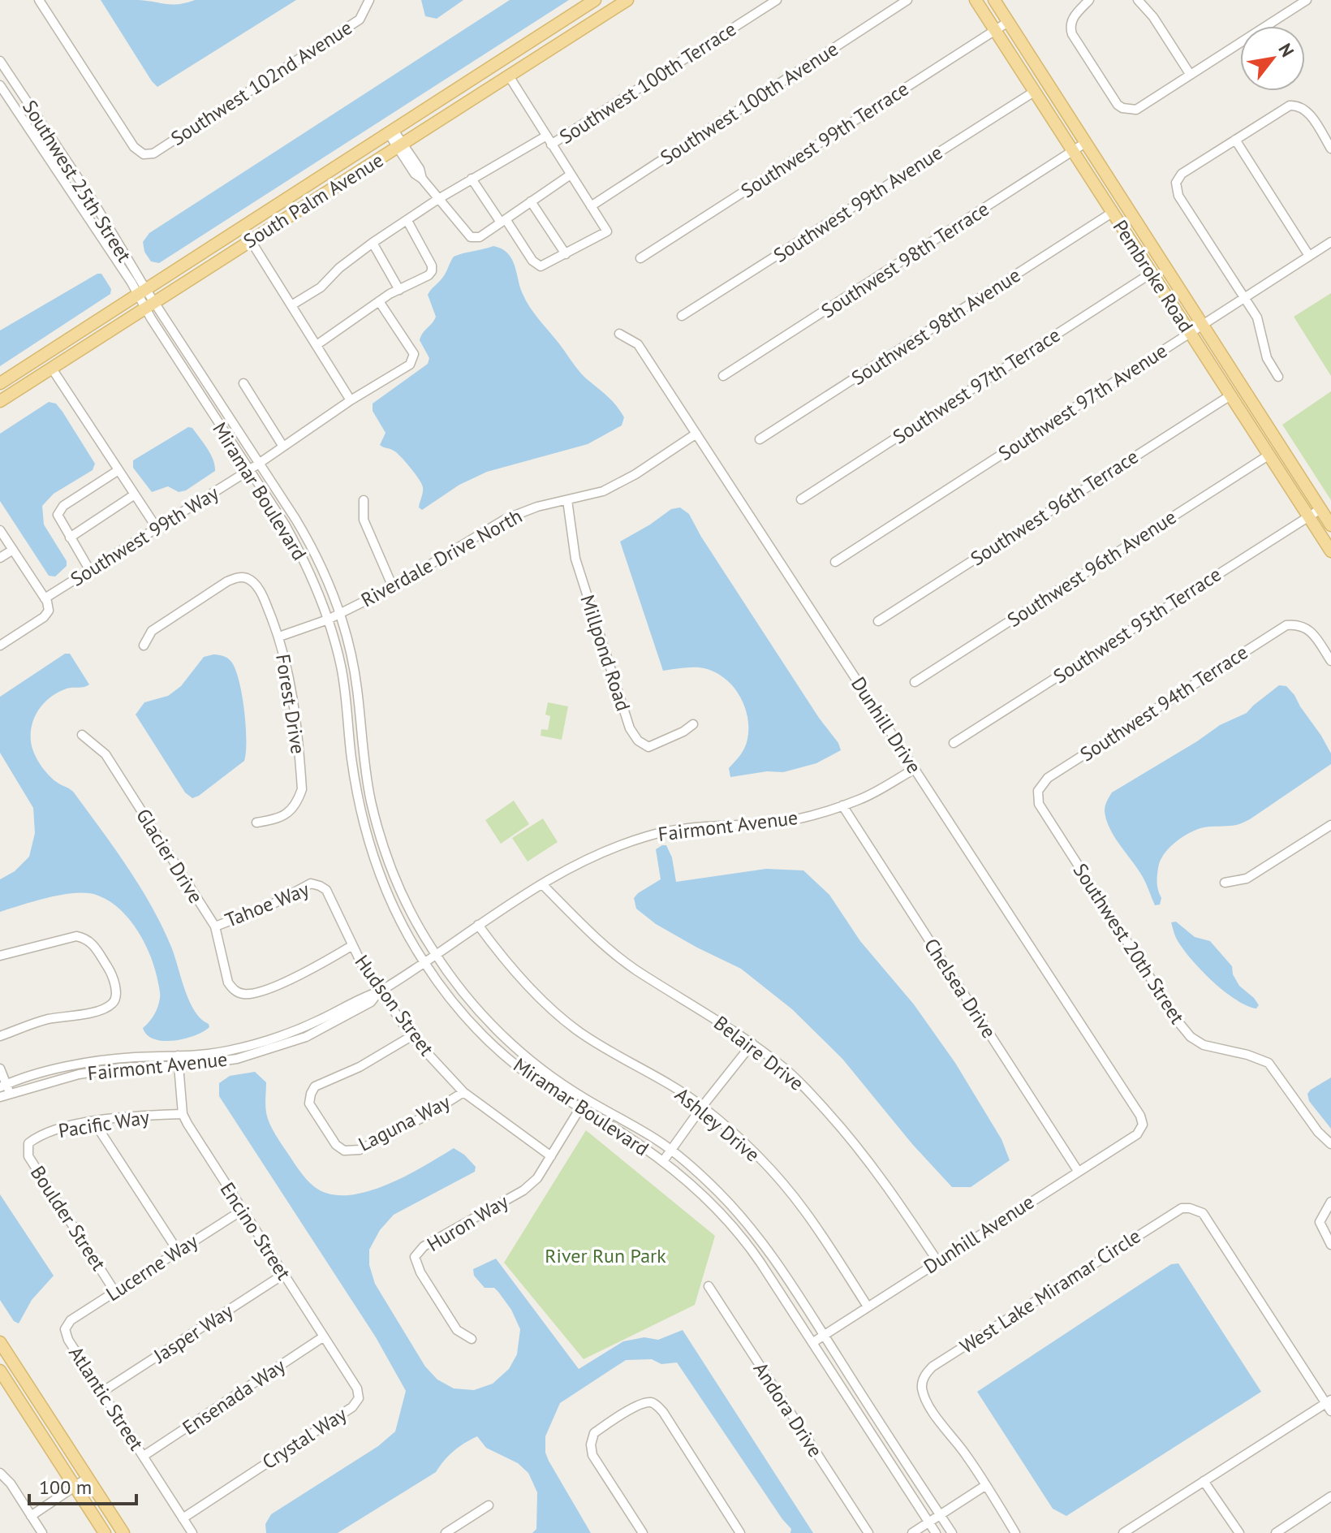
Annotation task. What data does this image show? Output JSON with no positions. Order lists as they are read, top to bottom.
{
  "streets": {
    "main road": ["South Palm Avenue", "Pembroke Road"],
    "street": [
      "Southwest 102nd Avenue",
      "Southwest 100th Terrace",
      "Southwest 100th Avenue",
      "Southwest 99th Terrace",
      "Southwest 25th Street",
      "Southwest 99th Avenue",
      "Southwest 98th Terrace",
      "Southwest 98th Avenue",
      "Southwest 97th Terrace",
      "Southwest 97th Avenue",
      "Miramar Boulevard",
      "Southwest 96th Terrace",
      "Southwest 99th Way",
      "Riverdale Drive North",
      "Southwest 96th Avenue",
      "Southwest 95th Terrace",
      "Millpond Road",
      "Southwest 94th Terrace",
      "Forest Drive",
      "Dunhill Drive",
      "Fairmont Avenue",
      "Glacier Drive",
      "Tahoe Way",
      "Southwest 20th Street",
      "Chelsea Drive",
      "Hudson Street",
      "Belaire Drive",
      "Laguna Way",
      "Pacific Way",
      "Ashley Drive",
      "Boulder Street",
      "Huron Way",
      "Encino Street",
      "Dunhill Avenue",
      "Lucerne Way",
      "West Lake Miramar Circle",
      "Jasper Way",
      "Ensenada Way",
      "Atlantic Street",
      "Andora Drive",
      "Crystal Way"
    ]
  },
  "crossings": [
    ["Southwest 99th Terrace", "Pembroke Road"],
    ["Southwest 25th Street", "South Palm Avenue"],
    ["Southwest 25th Street", "Miramar Boulevard"],
    ["South Palm Avenue", "Miramar Boulevard"],
    ["Southwest 99th Avenue", "Pembroke Road"],
    ["Southwest 98th Terrace", "Pembroke Road"],
    ["Pembroke Road", "Southwest 98th Avenue"],
    ["Pembroke Road", "Southwest 97th Terrace"],
    ["Pembroke Road", "Southwest 97th Avenue"],
    ["Pembroke Road", "Southwest 96th Terrace"],
    ["Pembroke Road", "Southwest 96th Avenue"],
    ["Pembroke Road", "Southwest 95th Terrace"],
    ["Miramar Boulevard", "Southwest 99th Way"],
    ["Miramar Boulevard", "Riverdale Drive North"],
    ["Miramar Boulevard", "Fairmont Avenue"],
    ["Miramar Boulevard", "Huron Way"],
    ["Miramar Boulevard", "Dunhill Avenue"],
    ["Riverdale Drive North", "Millpond Road"],
    ["Riverdale Drive North", "Forest Drive"],
    ["Riverdale Drive North", "Dunhill Drive"],
    ["Southwest 94th Terrace", "Southwest 20th Street"],
    ["Dunhill Drive", "Fairmont Avenue"],
    ["Dunhill Drive", "Dunhill Avenue"],
    ["Fairmont Avenue", "Chelsea Drive"],
    ["Fairmont Avenue", "Hudson Street"],
    ["Fairmont Avenue", "Belaire Drive"],
    ["Fairmont Avenue", "Ashley Drive"],
    ["Fairmont Avenue", "Encino Street"],
    ["Glacier Drive", "Tahoe Way"],
    ["Glacier Drive", "Hudson Street"],
    ["Tahoe Way", "Hudson Street"],
    ["Chelsea Drive", "Dunhill Avenue"],
    ["Hudson Street", "Laguna Way"],
    ["Hudson Street", "Huron Way"],
    ["Belaire Drive", "Dunhill Avenue"],
    ["Pacific Way", "Boulder Street"],
    ["Pacific Way", "Encino Street"],
    ["Ashley Drive", "Dunhill Avenue"],
    ["Boulder Street", "Lucerne Way"],
    ["Encino Street", "Lucerne Way"],
    ["Encino Street", "Jasper Way"],
    ["Encino Street", "Ensenada Way"],
    ["Encino Street", "Crystal Way"],
    ["Lucerne Way", "Atlantic Street"],
    ["Jasper Way", "Atlantic Street"],
    ["Ensenada Way", "Atlantic Street"],
    ["Atlantic Street", "Crystal Way"]
  ],
  "parks": ["River Run Park"],
  "scale_bar": "100 m",
  "north": "top right"
}
